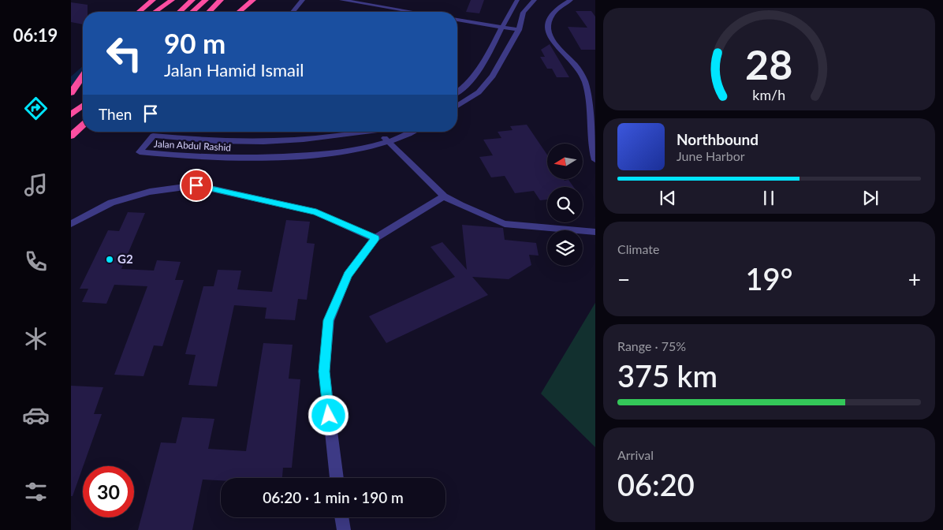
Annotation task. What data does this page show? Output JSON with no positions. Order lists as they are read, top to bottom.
{
  "streets": {
    "street": ["Jalan Abdul Rashid"]
  },
  "places": ["G2"],
  "north": "left",
  "page": {
    "tabs": "06:19",
    "turn": ["90 m", "Jalan Hamid Ismail"],
    "then": "Then",
    "song": ["Northbound", "June Harbor"],
    "tile": [
      "Climate",
      ["Range · 75%", "375 km"],
      ["Arrival", "06:20"]
    ],
    "heat": ["−", "19°", "+"],
    "limit": "30",
    "trip": "06:20 · 1 min · 190 m",
    "gauge": ["28", "km/h"]
  }
}
